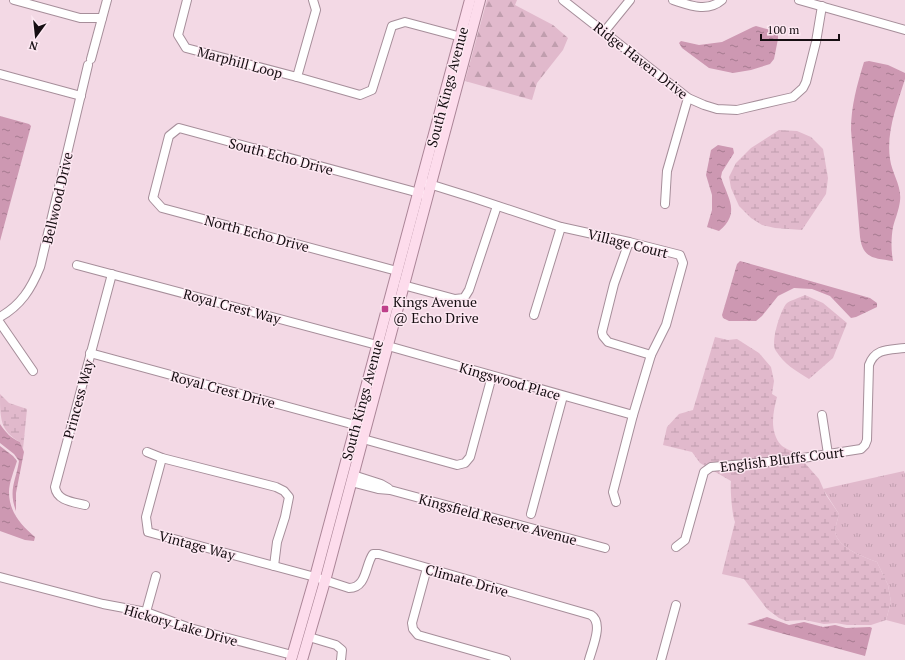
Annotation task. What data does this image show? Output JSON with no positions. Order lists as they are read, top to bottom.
{
  "streets": {
    "main road": ["South Kings Avenue"],
    "street": [
      "Ridge Haven Drive",
      "Marphill Loop",
      "South Echo Drive",
      "Bellwood Drive",
      "North Echo Drive",
      "Village Court",
      "Royal Crest Way",
      "Kingswood Place",
      "Royal Crest Drive",
      "Princess Way",
      "English Bluffs Court",
      "Kingsfield Reserve Avenue",
      "Vintage Way",
      "Climate Drive",
      "Hickory Lake Drive"
    ]
  },
  "crossings": [
    ["Marphill Loop", "South Kings Avenue"],
    ["South Kings Avenue", "South Echo Drive"],
    ["South Kings Avenue", "North Echo Drive"],
    ["South Kings Avenue", "Village Court"],
    ["South Kings Avenue", "Royal Crest Way"],
    ["South Kings Avenue", "Kingswood Place"],
    ["South Kings Avenue", "Royal Crest Drive"],
    ["South Kings Avenue", "Kingsfield Reserve Avenue"],
    ["South Kings Avenue", "Vintage Way"],
    ["South Kings Avenue", "Climate Drive"],
    ["South Kings Avenue", "Hickory Lake Drive"],
    ["South Echo Drive", "North Echo Drive"],
    ["Village Court", "Kingswood Place"],
    ["Royal Crest Way", "Kingswood Place"],
    ["Royal Crest Way", "Princess Way"],
    ["Royal Crest Drive", "Princess Way"],
    ["Vintage Way", "Climate Drive"]
  ],
  "places": {
    "transit": ["Kings Avenue @ Echo Drive"]
  },
  "scale_bar": "100 m",
  "north": "bottom"
}
